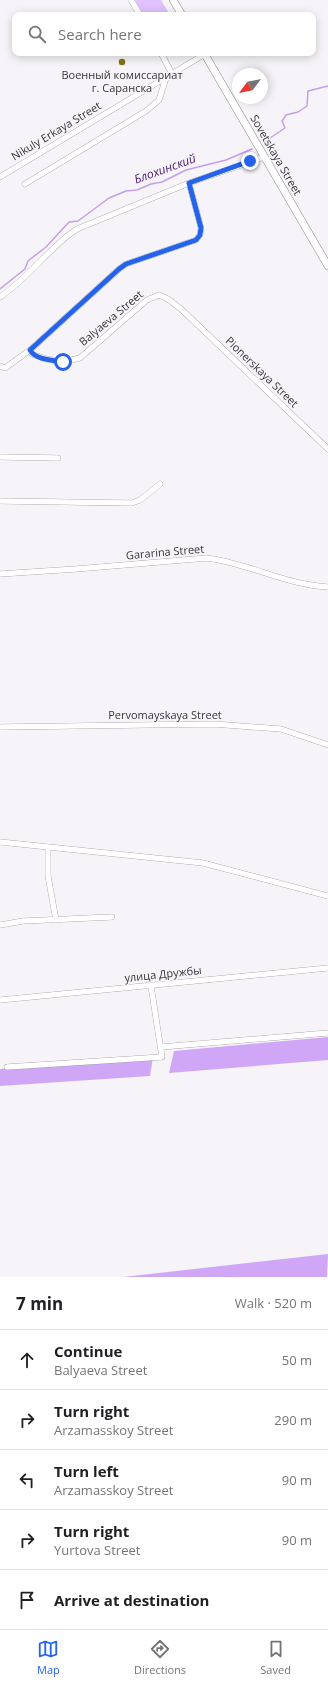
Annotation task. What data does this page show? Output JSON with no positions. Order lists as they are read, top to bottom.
{
  "streets": {
    "main road": ["Sovetskaya Street"],
    "street": [
      "Nikuly Erkaya Street",
      "Balyaeva Street",
      "Pionerskaya Street",
      "Gararina Street",
      "Pervomayskaya Street",
      "улица Дружбы"
    ]
  },
  "crossings": [
    ["Balyaeva Street", "Pionerskaya Street"]
  ],
  "water": ["Блохинский"],
  "places": ["Военный комиссариат г. Саранска"],
  "north": "bottom left",
  "page": {
    "search": "Search here",
    "heading": ["7 min", "Walk · 520 m"],
    "list": [
      ["Continue", "Balyaeva Street", "50 m"],
      ["Turn right", "Arzamasskoy Street", "290 m"],
      ["Turn left", "Arzamasskoy Street", "90 m"],
      ["Turn right", "Yurtova Street", "90 m"],
      "Arrive at destination"
    ],
    "nav": ["Map", "Directions", "Saved"]
  }
}
